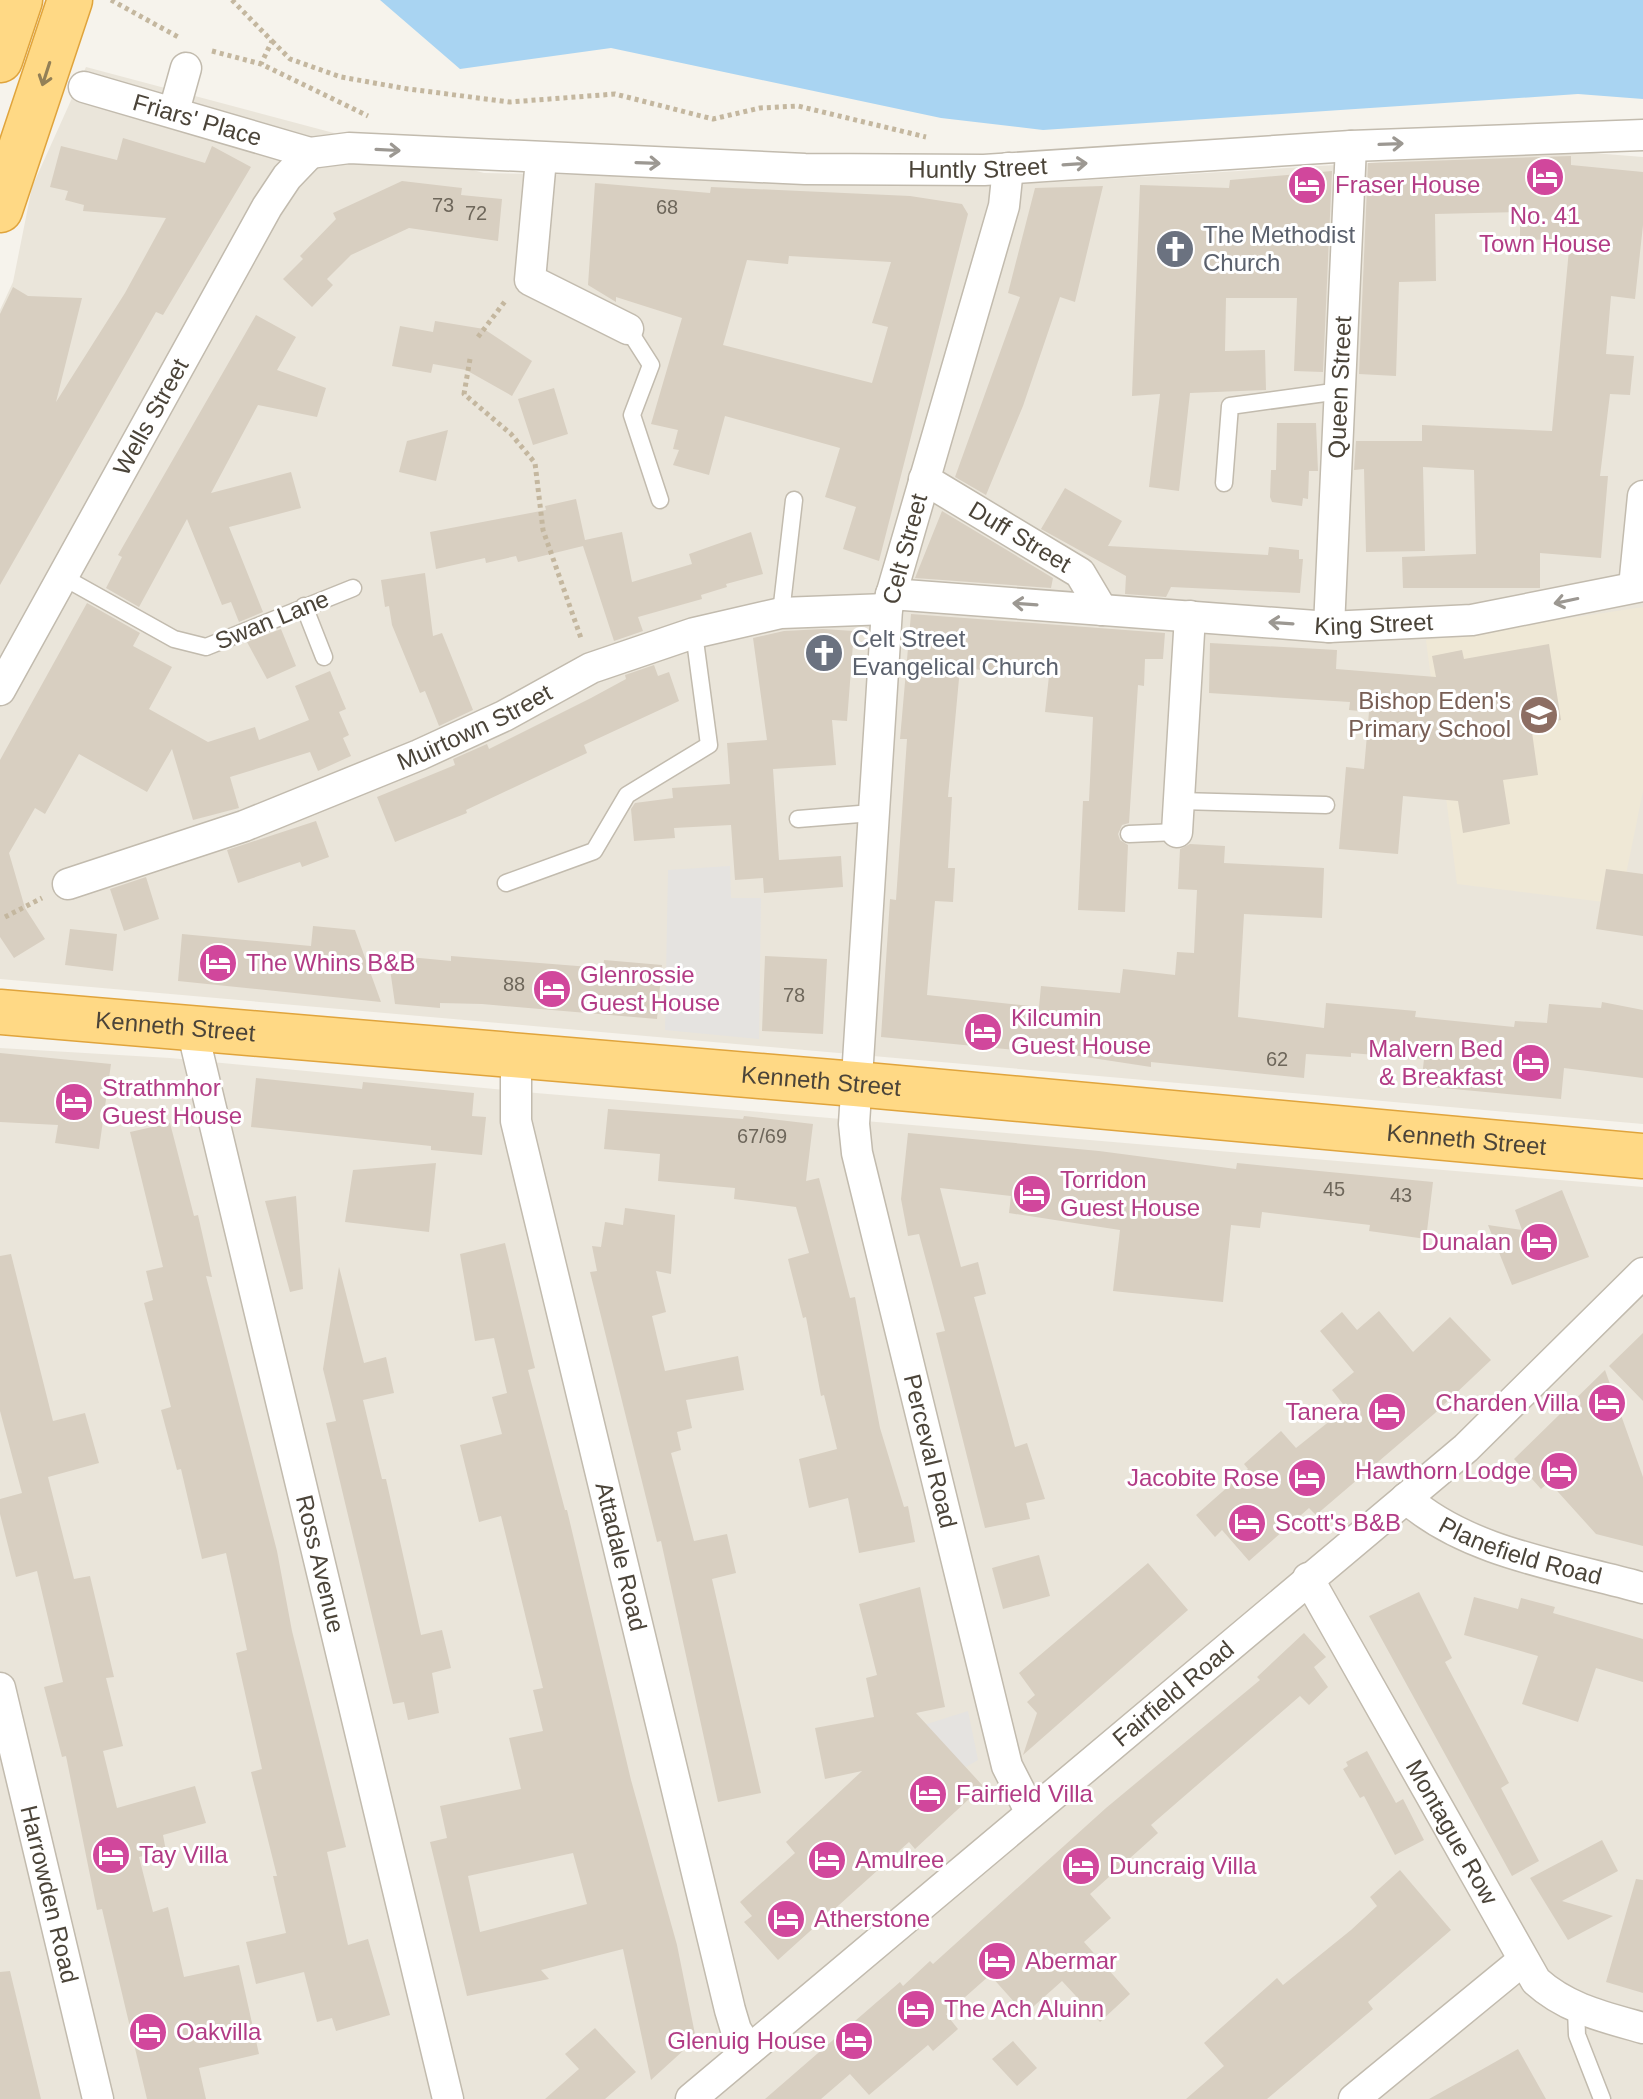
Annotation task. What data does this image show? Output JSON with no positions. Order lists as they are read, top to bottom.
{
  "streets": {
    "highway": ["Kenneth Street"],
    "street": [
      "Friars' Place",
      "Huntly Street",
      "Queen Street",
      "Wells Street",
      "Duff Street",
      "Celt Street",
      "King Street",
      "Muirtown Street",
      "Perceval Road",
      "Planefield Road",
      "Attadale Road",
      "Ross Avenue",
      "Fairfield Road",
      "Montague Row",
      "Harrowden Road"
    ],
    "lane": ["Swan Lane"]
  },
  "crossings": [
    ["Friars' Place", "Huntly Street"],
    ["Friars' Place", "Wells Street"],
    ["Huntly Street", "Queen Street"],
    ["Huntly Street", "Wells Street"],
    ["Huntly Street", "Celt Street"],
    ["Queen Street", "King Street"],
    ["Wells Street", "Swan Lane"],
    ["Duff Street", "Celt Street"],
    ["Duff Street", "King Street"],
    ["Duff Street", "Muirtown Street"],
    ["Celt Street", "Muirtown Street"],
    ["Celt Street", "Kenneth Street"],
    ["Celt Street", "Perceval Road"],
    ["King Street", "Muirtown Street"],
    ["Kenneth Street", "Perceval Road"],
    ["Kenneth Street", "Attadale Road"],
    ["Kenneth Street", "Ross Avenue"],
    ["Perceval Road", "Fairfield Road"],
    ["Planefield Road", "Fairfield Road"],
    ["Attadale Road", "Fairfield Road"],
    ["Fairfield Road", "Montague Row"]
  ],
  "one_way": ["Huntly Street", "King Street"],
  "places": {
    "hotel": [
      "No. 41 Town House",
      "Fraser House",
      "The Whins B&B",
      "Glenrossie Guest House",
      "Kilcumin Guest House",
      "Malvern Bed & Breakfast",
      "Strathmhor Guest House",
      "Torridon Guest House",
      "Dunalan",
      "Charden Villa",
      "Tanera",
      "Hawthorn Lodge",
      "Jacobite Rose",
      "Scott's B&B",
      "Fairfield Villa",
      "Tay Villa",
      "Amulree",
      "Duncraig Villa",
      "Atherstone",
      "Abermar",
      "The Ach Aluinn",
      "Oakvilla",
      "Glenuig House"
    ],
    "church": ["The Methodist Church", "Celt Street Evangelical Church"],
    "school or university": ["Bishop Eden's Primary School"]
  },
  "house_numbers": [
    "73",
    "68",
    "72",
    "88",
    "78",
    "62",
    "67/69",
    "45",
    "43"
  ]
}
